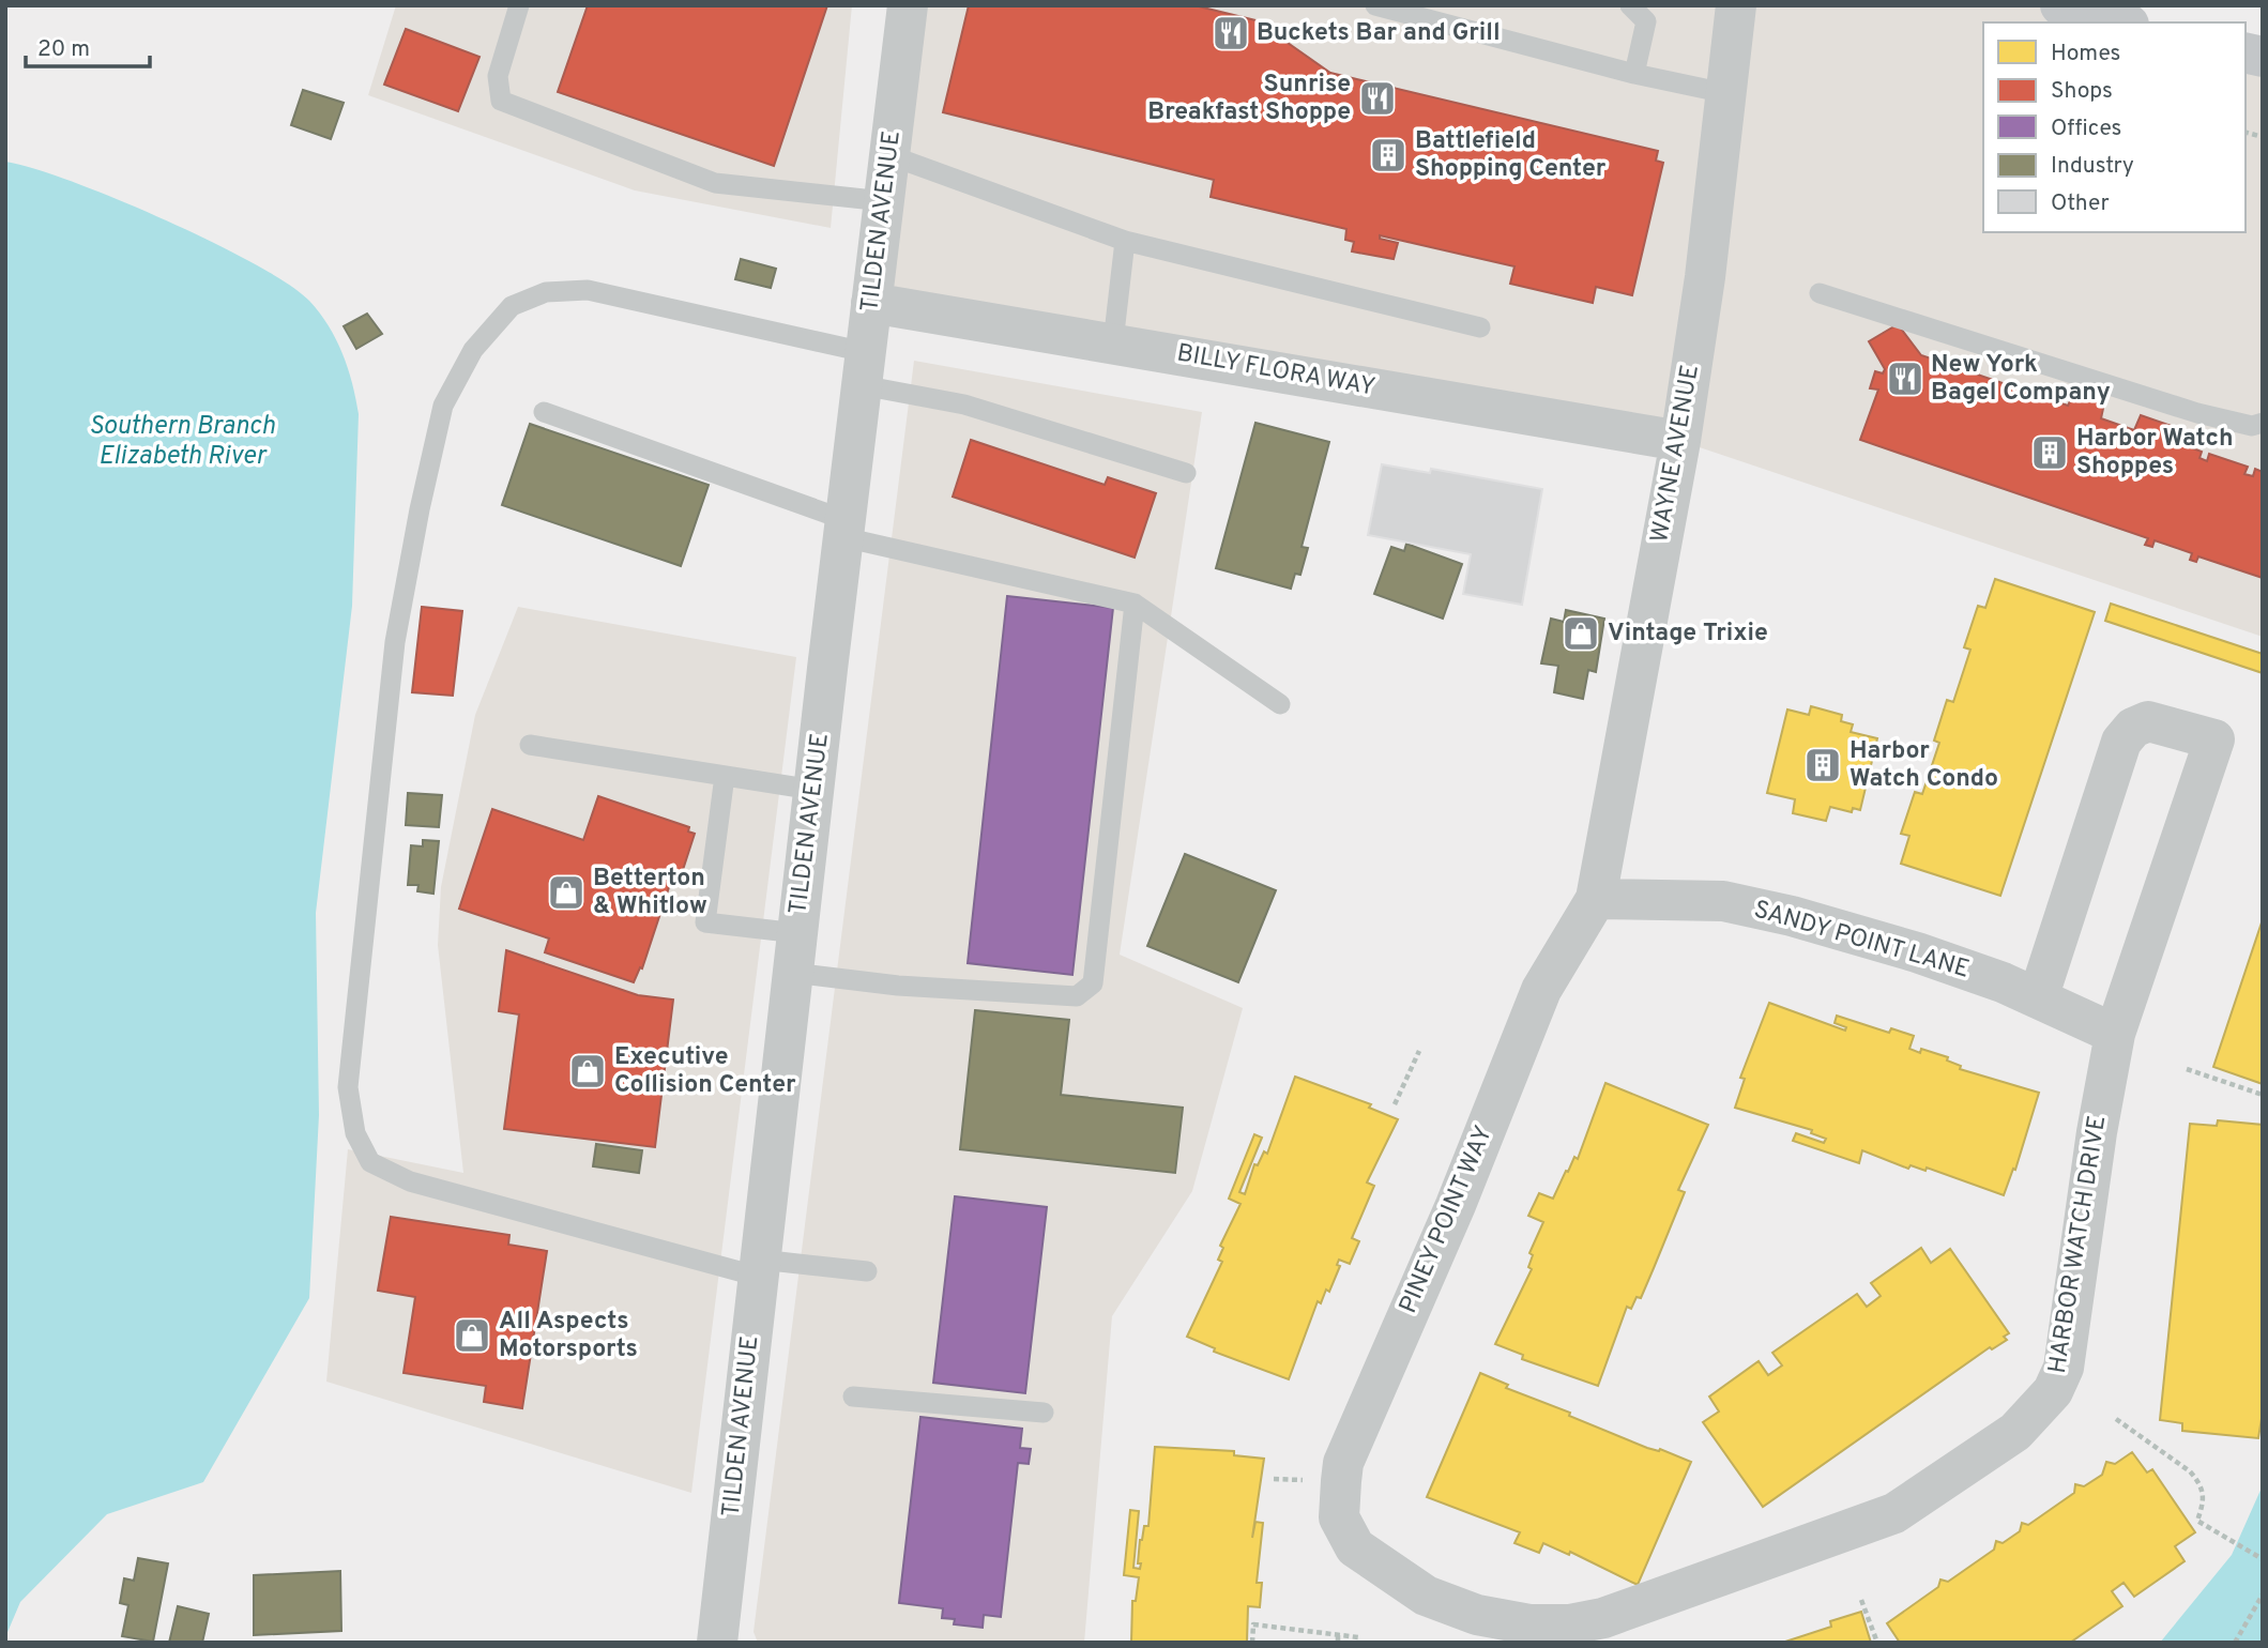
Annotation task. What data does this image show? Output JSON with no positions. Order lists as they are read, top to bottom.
{
  "streets": {
    "street": [
      "TILDEN AVENUE",
      "BILLY FLORA WAY",
      "WAYNE AVENUE",
      "SANDY POINT LANE",
      "PINEY POINT WAY",
      "HARBOR WATCH DRIVE"
    ]
  },
  "crossings": [
    ["TILDEN AVENUE", "BILLY FLORA WAY"],
    ["BILLY FLORA WAY", "WAYNE AVENUE"],
    ["WAYNE AVENUE", "SANDY POINT LANE"],
    ["WAYNE AVENUE", "PINEY POINT WAY"],
    ["SANDY POINT LANE", "PINEY POINT WAY"],
    ["SANDY POINT LANE", "HARBOR WATCH DRIVE"],
    ["PINEY POINT WAY", "HARBOR WATCH DRIVE"]
  ],
  "water": ["Southern Branch Elizabeth River"],
  "places": {
    "restaurant": ["Buckets Bar and Grill", "Sunrise Breakfast Shoppe", "New York Bagel Company"],
    "building": ["Battlefield Shopping Center", "Harbor Watch Shoppes", "Harbor Watch Condo"],
    "shop": [
      "Vintage Trixie",
      "Betterton & Whitlow",
      "Executive Collision Center",
      "All Aspects Motorsports"
    ]
  },
  "legend": [
    "Homes",
    "Shops",
    "Offices",
    "Industry",
    "Other"
  ],
  "scale_bar": "20 m"
}
